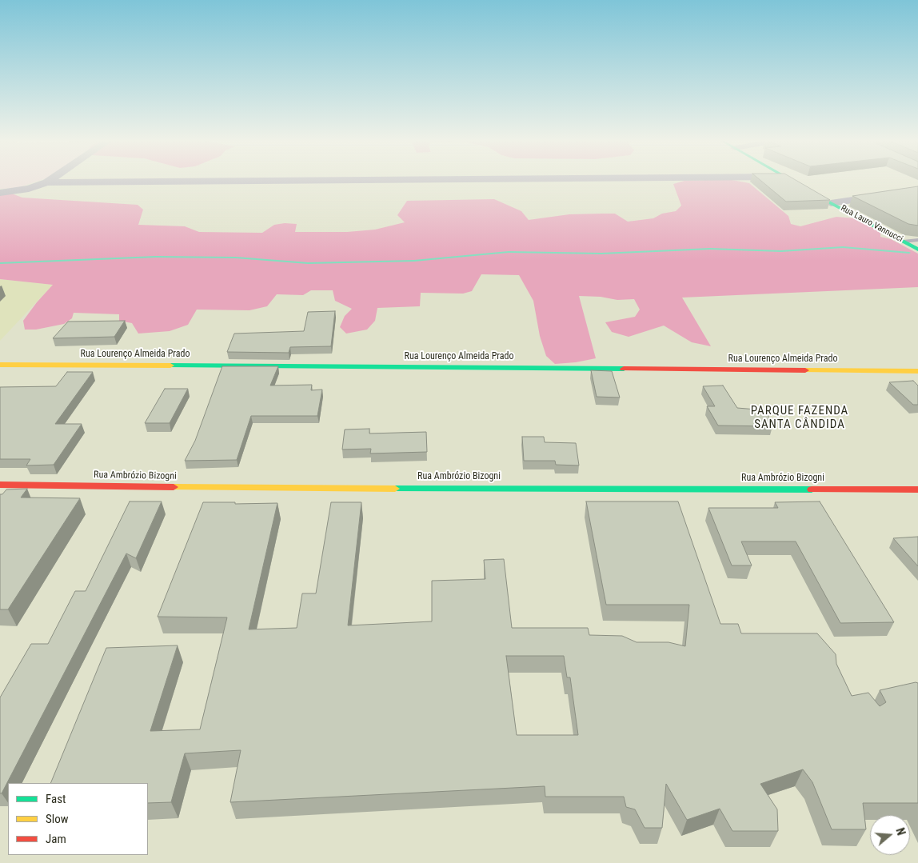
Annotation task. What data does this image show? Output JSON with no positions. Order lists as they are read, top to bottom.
{
  "streets": {
    "street": ["Rua Lauro Vannucci", "Rua Lourenço Almeida Prado", "Rua Ambrózio Bizogni"]
  },
  "districts": ["PARQUE FAZENDA SANTA CÂNDIDA"],
  "legend": ["Fast", "Slow", "Jam"],
  "north": "right"
}
